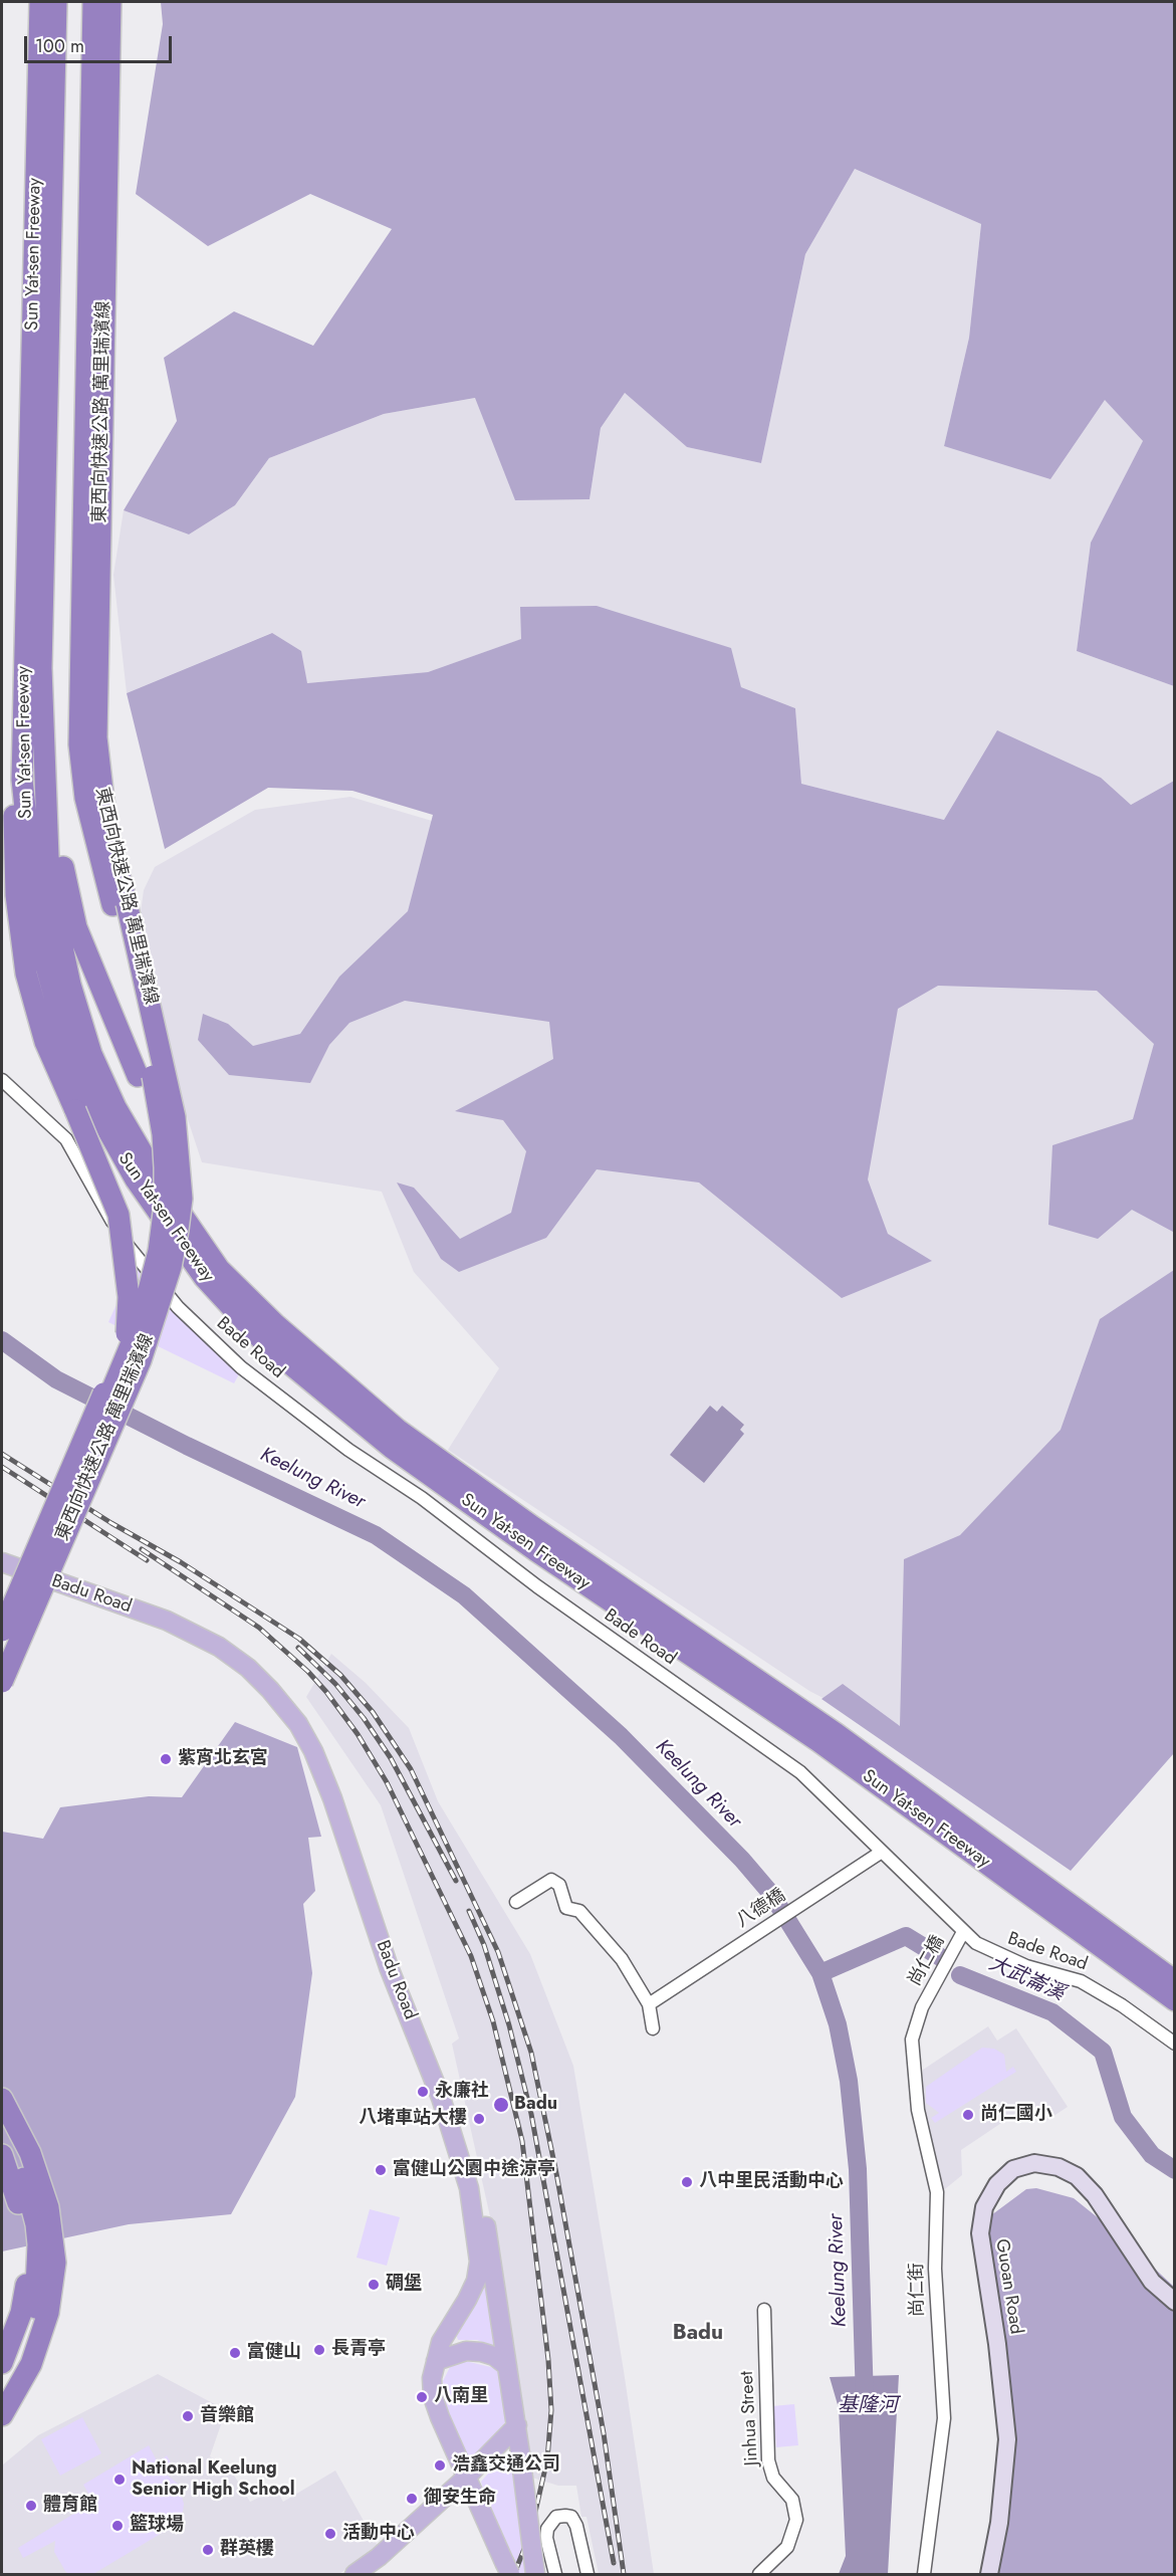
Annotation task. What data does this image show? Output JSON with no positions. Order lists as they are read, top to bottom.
{
  "streets": {
    "highway": ["Sun Yat-sen Freeway", "東西向快速公路 萬里瑞濱線"],
    "main road": ["Badu Road"],
    "street": [
      "Bade Road",
      "八德橋",
      "尚仁橋",
      "Guoan Road",
      "尚仁街",
      "Jinhua Street"
    ]
  },
  "crossings": [
    ["Bade Road", "八德橋"],
    ["Bade Road", "尚仁橋"],
    ["尚仁橋", "尚仁街"]
  ],
  "districts": ["Badu"],
  "water": ["Keelung River", "大武崙溪", "基隆河"],
  "places": [
    "紫宵北玄宮",
    "永廉社",
    "Badu",
    "尚仁國小",
    "八堵車站大樓",
    "富健山公園中途涼亭",
    "八中里民活動中心",
    "碉堡",
    "長青亭",
    "富健山",
    "八南里",
    "音樂館",
    "浩鑫交通公司",
    "National Keelung Senior High School",
    "御安生命",
    "體育館",
    "籃球場",
    "活動中心",
    "群英樓"
  ],
  "scale_bar": "100 m"
}
